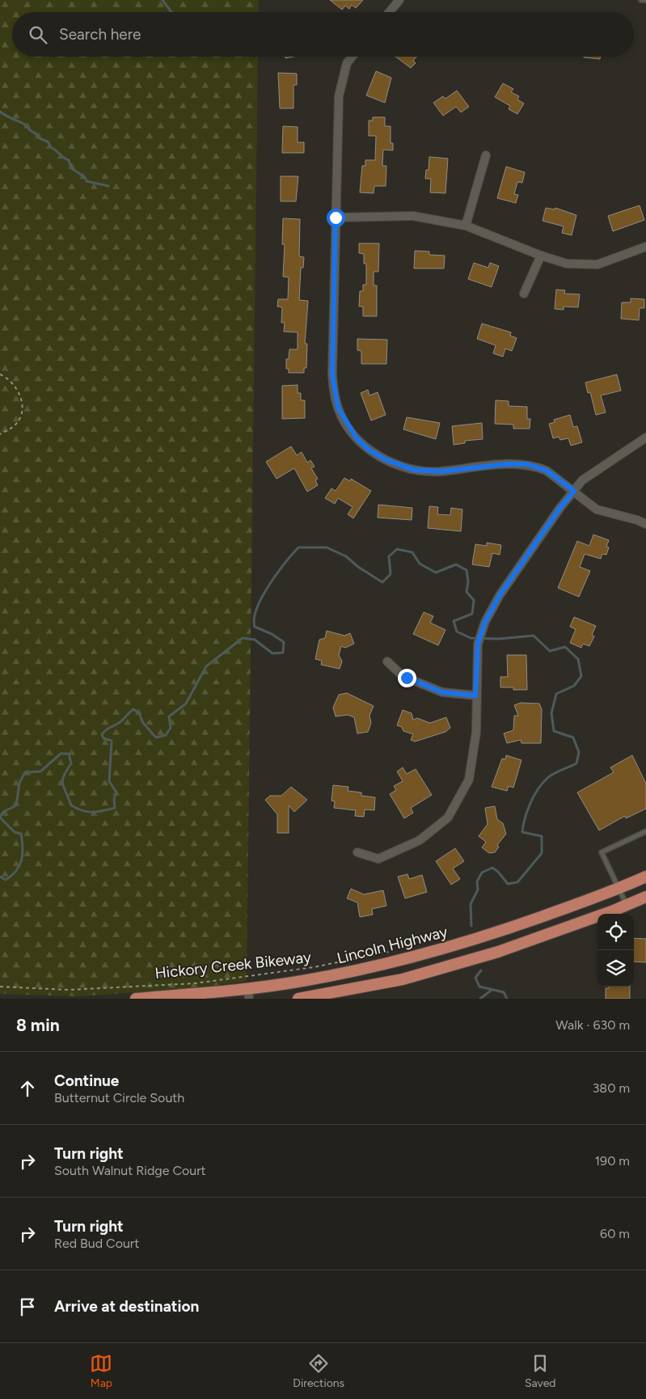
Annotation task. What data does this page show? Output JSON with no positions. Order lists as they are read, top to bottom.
{
  "streets": {
    "main road": ["Lincoln Highway"],
    "path": ["Hickory Creek Bikeway"]
  },
  "page": {
    "search": "Search here",
    "heading": ["8 min", "Walk · 630 m"],
    "list": [
      ["Continue", "Butternut Circle South", "380 m"],
      ["Turn right", "South Walnut Ridge Court", "190 m"],
      ["Turn right", "Red Bud Court", "60 m"],
      "Arrive at destination"
    ],
    "nav": ["Map", "Directions", "Saved"]
  }
}
